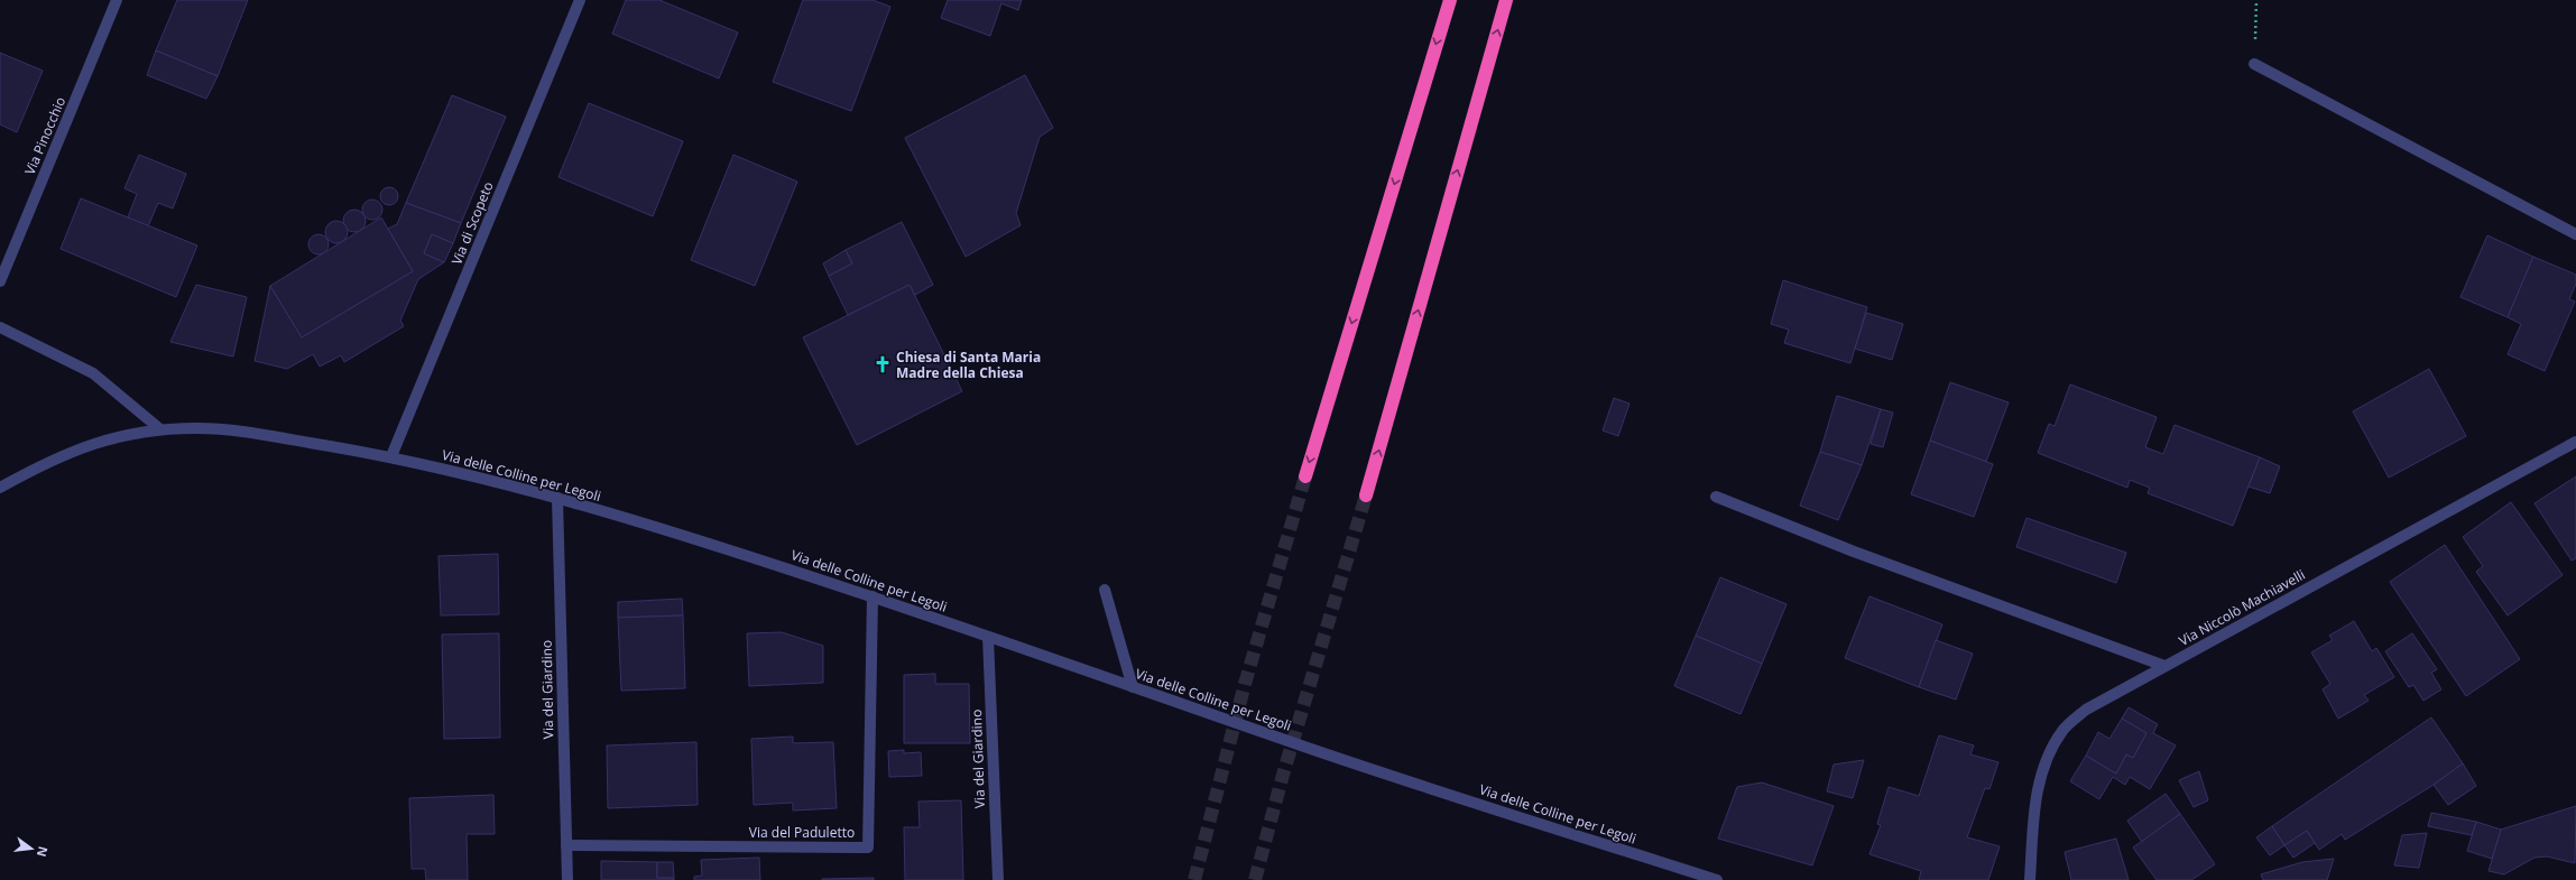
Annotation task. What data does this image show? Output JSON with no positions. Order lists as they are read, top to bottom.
{
  "streets": {
    "street": [
      "Via Pinocchio",
      "Via di Scopeto",
      "Via delle Colline per Legoli",
      "Via Niccolò Machiavelli",
      "Via del Giardino",
      "Via del Paduletto"
    ]
  },
  "crossings": [
    ["Via di Scopeto", "Via delle Colline per Legoli"],
    ["Via delle Colline per Legoli", "Via del Giardino"],
    ["Via delle Colline per Legoli", "Via del Paduletto"],
    ["Via del Giardino", "Via del Paduletto"]
  ],
  "places": {
    "church": ["Chiesa di Santa Maria Madre della Chiesa"]
  },
  "north": "right"
}
